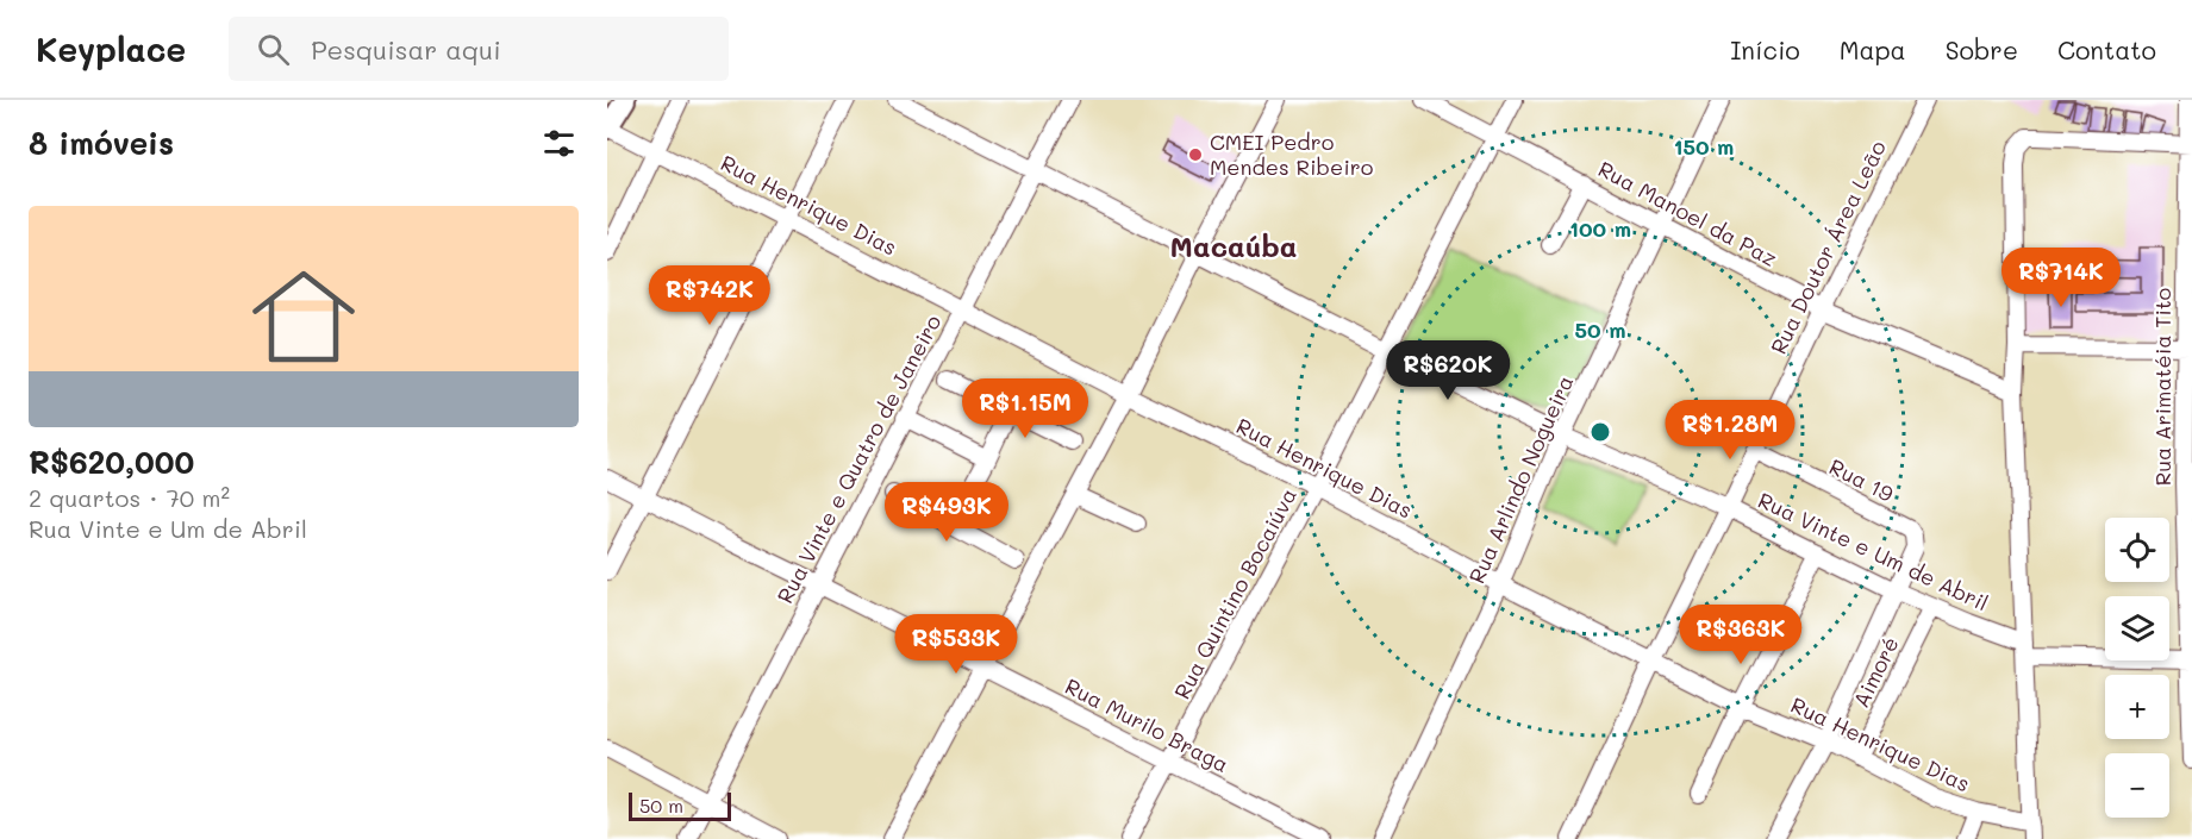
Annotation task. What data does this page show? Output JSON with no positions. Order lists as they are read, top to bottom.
{
  "streets": {
    "street": [
      "Rua Henrique Dias",
      "Rua Manoel da Paz",
      "Rua Doutor Área Leão",
      "Rua Arimatéia Tito",
      "Rua Vinte e Quatro de Janeiro",
      "Rua Arlindo Nogueira",
      "Rua 19",
      "Rua Vinte e Um de Abril",
      "Rua Quintino Bocaiúva",
      "Aimoré",
      "Rua Murilo Braga"
    ]
  },
  "crossings": [
    ["Rua Henrique Dias", "Rua Doutor Área Leão"],
    ["Rua Henrique Dias", "Rua Vinte e Quatro de Janeiro"],
    ["Rua Henrique Dias", "Rua Arlindo Nogueira"],
    ["Rua Henrique Dias", "Rua Quintino Bocaiúva"],
    ["Rua Henrique Dias", "Aimoré"],
    ["Rua Manoel da Paz", "Rua Doutor Área Leão"],
    ["Rua Manoel da Paz", "Rua Arlindo Nogueira"],
    ["Rua Manoel da Paz", "Rua Quintino Bocaiúva"],
    ["Rua Doutor Área Leão", "Rua 19"],
    ["Rua Doutor Área Leão", "Rua Vinte e Um de Abril"],
    ["Rua Vinte e Quatro de Janeiro", "Rua Vinte e Um de Abril"],
    ["Rua Vinte e Quatro de Janeiro", "Rua Murilo Braga"],
    ["Rua Arlindo Nogueira", "Rua Vinte e Um de Abril"],
    ["Rua 19", "Rua Vinte e Um de Abril"],
    ["Rua Vinte e Um de Abril", "Rua Quintino Bocaiúva"],
    ["Rua Vinte e Um de Abril", "Aimoré"],
    ["Rua Quintino Bocaiúva", "Rua Murilo Braga"]
  ],
  "districts": ["Macaúba"],
  "places": ["CMEI Pedro Mendes Ribeiro"],
  "scale_bar": "50 m",
  "page": {
    "header": "Keyplace",
    "search": "Pesquisar aqui",
    "nav": [
      "Início",
      "Mapa",
      "Sobre",
      "Contato"
    ],
    "heading": "8 imóveis",
    "list": [
      {
        "name": "R$620,000",
        "note": "2 quartos · 70 m² · Rua Vinte e Um de Abril"
      }
    ],
    "price": [
      "R$714K",
      "R$742K",
      "R$620K",
      "R$1.15M",
      "R$1.28M",
      "R$493K",
      "R$363K",
      "R$533K"
    ],
    "map_buttons": ["+", "−"],
    "scale": "50 m"
  },
  "rings": ["150 m", "100 m", "50 m"]
}
